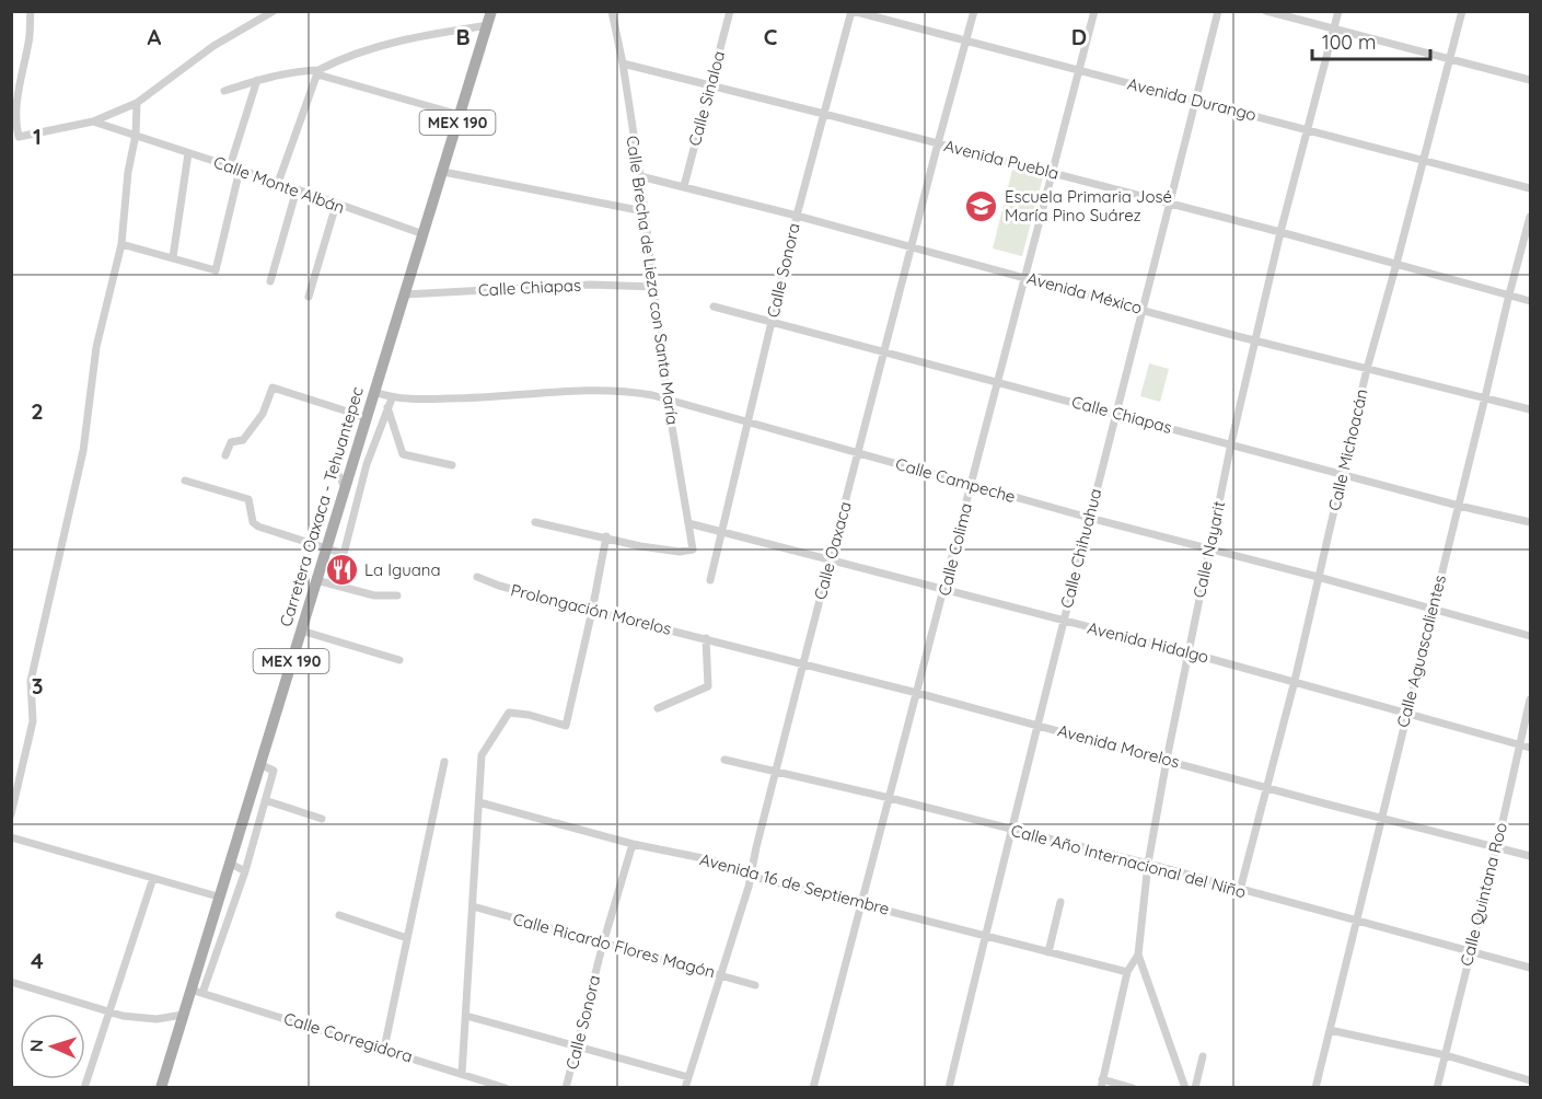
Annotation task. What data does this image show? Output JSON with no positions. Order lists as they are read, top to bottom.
{
  "streets": {
    "main road": ["MEX 190", "Carretera Oaxaca - Tehuantepec"],
    "street": [
      "Calle Sinaloa",
      "Avenida Durango",
      "Avenida Puebla",
      "Calle Monte Albán",
      "Calle Sonora",
      "Calle Brecha de Lieza con Santa María",
      "Calle Chiapas",
      "Avenida México",
      "Calle Michoacán",
      "Calle Campeche",
      "Calle Chihuahua",
      "Calle Colima",
      "Calle Nayarit",
      "Calle Oaxaca",
      "Prolongación Morelos",
      "Avenida Hidalgo",
      "Calle Aguascalientes",
      "Avenida Morelos",
      "Calle Año Internacional del Niño",
      "Avenida 16 de Septiembre",
      "Calle Quintana Roo",
      "Calle Ricardo Flores Magón",
      "Calle Corregidora"
    ]
  },
  "crossings": [
    ["Calle Sinaloa", "Avenida Puebla"],
    ["Calle Sinaloa", "Avenida México"],
    ["Avenida Durango", "Calle Sonora"],
    ["Avenida Durango", "Calle Michoacán"],
    ["Avenida Durango", "Calle Chihuahua"],
    ["Avenida Durango", "Calle Colima"],
    ["Avenida Durango", "Calle Nayarit"],
    ["Avenida Durango", "Calle Oaxaca"],
    ["Avenida Puebla", "Calle Sonora"],
    ["Avenida Puebla", "Calle Brecha de Lieza con Santa María"],
    ["Avenida Puebla", "Calle Michoacán"],
    ["Avenida Puebla", "Calle Chihuahua"],
    ["Avenida Puebla", "Calle Colima"],
    ["Avenida Puebla", "Calle Nayarit"],
    ["Avenida Puebla", "Calle Oaxaca"],
    ["Avenida Puebla", "Calle Aguascalientes"],
    ["Calle Monte Albán", "Carretera Oaxaca - Tehuantepec"],
    ["Calle Sonora", "Calle Chiapas"],
    ["Calle Sonora", "Avenida México"],
    ["Calle Sonora", "Calle Campeche"],
    ["Calle Sonora", "Avenida Hidalgo"],
    ["Calle Sonora", "Avenida 16 de Septiembre"],
    ["Calle Sonora", "Calle Ricardo Flores Magón"],
    ["Calle Brecha de Lieza con Santa María", "Calle Chiapas"],
    ["Calle Brecha de Lieza con Santa María", "Avenida México"],
    ["Calle Brecha de Lieza con Santa María", "Calle Campeche"],
    ["Calle Brecha de Lieza con Santa María", "Avenida Hidalgo"],
    ["Calle Chiapas", "Calle Michoacán"],
    ["Calle Chiapas", "Carretera Oaxaca - Tehuantepec"],
    ["Calle Chiapas", "Calle Chihuahua"],
    ["Calle Chiapas", "Calle Colima"],
    ["Calle Chiapas", "Calle Nayarit"],
    ["Calle Chiapas", "Calle Oaxaca"],
    ["Calle Chiapas", "Calle Aguascalientes"],
    ["Avenida México", "Calle Michoacán"],
    ["Avenida México", "Calle Chihuahua"],
    ["Avenida México", "Calle Colima"],
    ["Avenida México", "Calle Nayarit"],
    ["Avenida México", "Calle Oaxaca"],
    ["Avenida México", "Calle Aguascalientes"],
    ["Calle Michoacán", "Calle Campeche"],
    ["Calle Michoacán", "Avenida Hidalgo"],
    ["Calle Michoacán", "Avenida Morelos"],
    ["Calle Michoacán", "Calle Año Internacional del Niño"],
    ["Calle Campeche", "Carretera Oaxaca - Tehuantepec"],
    ["Calle Campeche", "Calle Chihuahua"],
    ["Calle Campeche", "Calle Colima"],
    ["Calle Campeche", "Calle Nayarit"],
    ["Calle Campeche", "Calle Oaxaca"],
    ["Calle Campeche", "Calle Aguascalientes"],
    ["Carretera Oaxaca - Tehuantepec", "Calle Corregidora"],
    ["Calle Chihuahua", "Avenida Hidalgo"],
    ["Calle Chihuahua", "Avenida Morelos"],
    ["Calle Chihuahua", "Calle Año Internacional del Niño"],
    ["Calle Chihuahua", "Avenida 16 de Septiembre"],
    ["Calle Colima", "Avenida Hidalgo"],
    ["Calle Colima", "Avenida Morelos"],
    ["Calle Colima", "Calle Año Internacional del Niño"],
    ["Calle Colima", "Avenida 16 de Septiembre"],
    ["Calle Nayarit", "Avenida Hidalgo"],
    ["Calle Nayarit", "Avenida Morelos"],
    ["Calle Nayarit", "Calle Año Internacional del Niño"],
    ["Calle Oaxaca", "Avenida Hidalgo"],
    ["Calle Oaxaca", "Avenida Morelos"],
    ["Calle Oaxaca", "Calle Año Internacional del Niño"],
    ["Calle Oaxaca", "Avenida 16 de Septiembre"],
    ["Calle Oaxaca", "Calle Ricardo Flores Magón"],
    ["Prolongación Morelos", "Avenida Morelos"],
    ["Avenida Hidalgo", "Calle Aguascalientes"],
    ["Avenida Hidalgo", "Calle Quintana Roo"],
    ["Calle Aguascalientes", "Avenida Morelos"],
    ["Calle Aguascalientes", "Calle Año Internacional del Niño"],
    ["Avenida Morelos", "Calle Quintana Roo"],
    ["Calle Año Internacional del Niño", "Calle Quintana Roo"]
  ],
  "places": {
    "school or university": ["Escuela Primaria José María Pino Suárez"],
    "restaurant": ["La Iguana"]
  },
  "scale_bar": "100 m",
  "north": "left",
  "grid": {
    "columns": [
      "A",
      "B",
      "C",
      "D"
    ],
    "rows": [
      "1",
      "2",
      "3",
      "4"
    ]
  }
}
